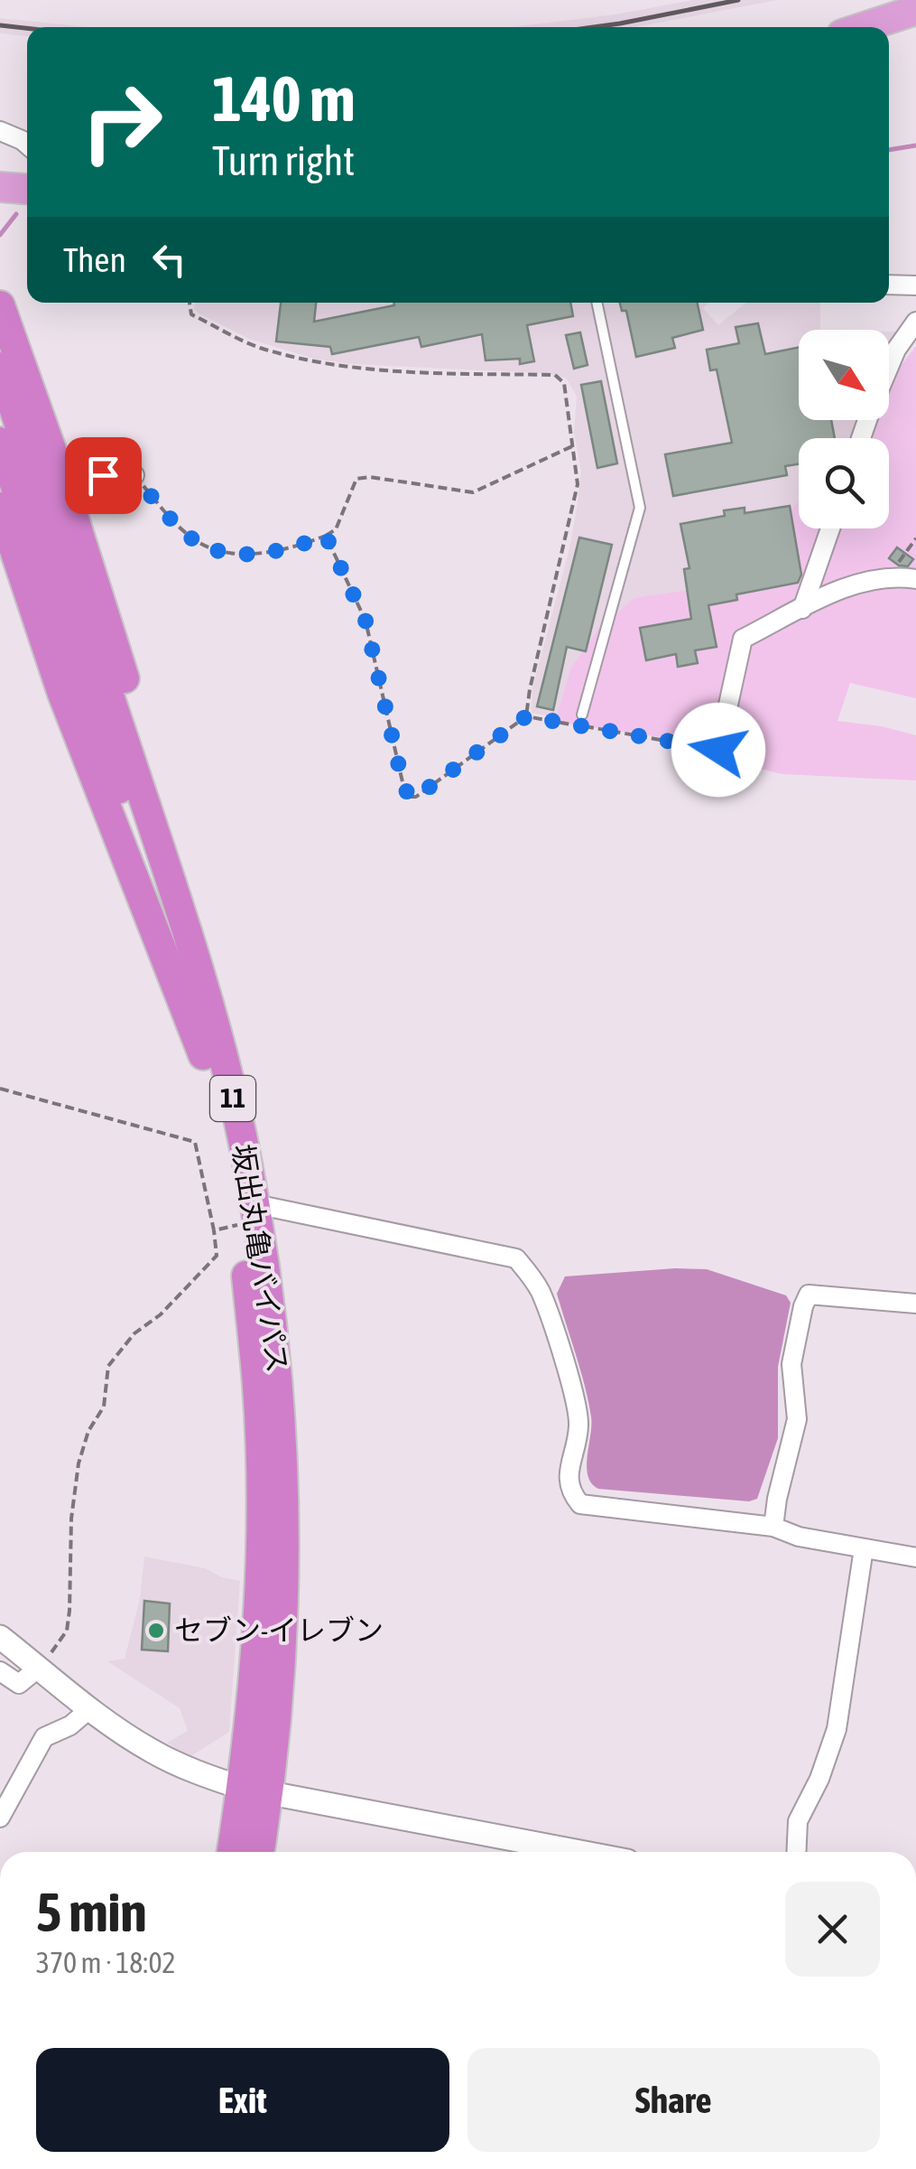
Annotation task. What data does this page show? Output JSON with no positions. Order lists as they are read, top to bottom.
{
  "streets": {
    "highway": ["11", "坂出丸亀バイパス"]
  },
  "places": ["セブン-イレブン"],
  "north": "bottom right",
  "page": {
    "turn": ["140 m", "Turn right"],
    "then": "Then",
    "heading": ["5 min", "370 m · 18:02"],
    "buttons": ["Exit", "Share"]
  }
}
